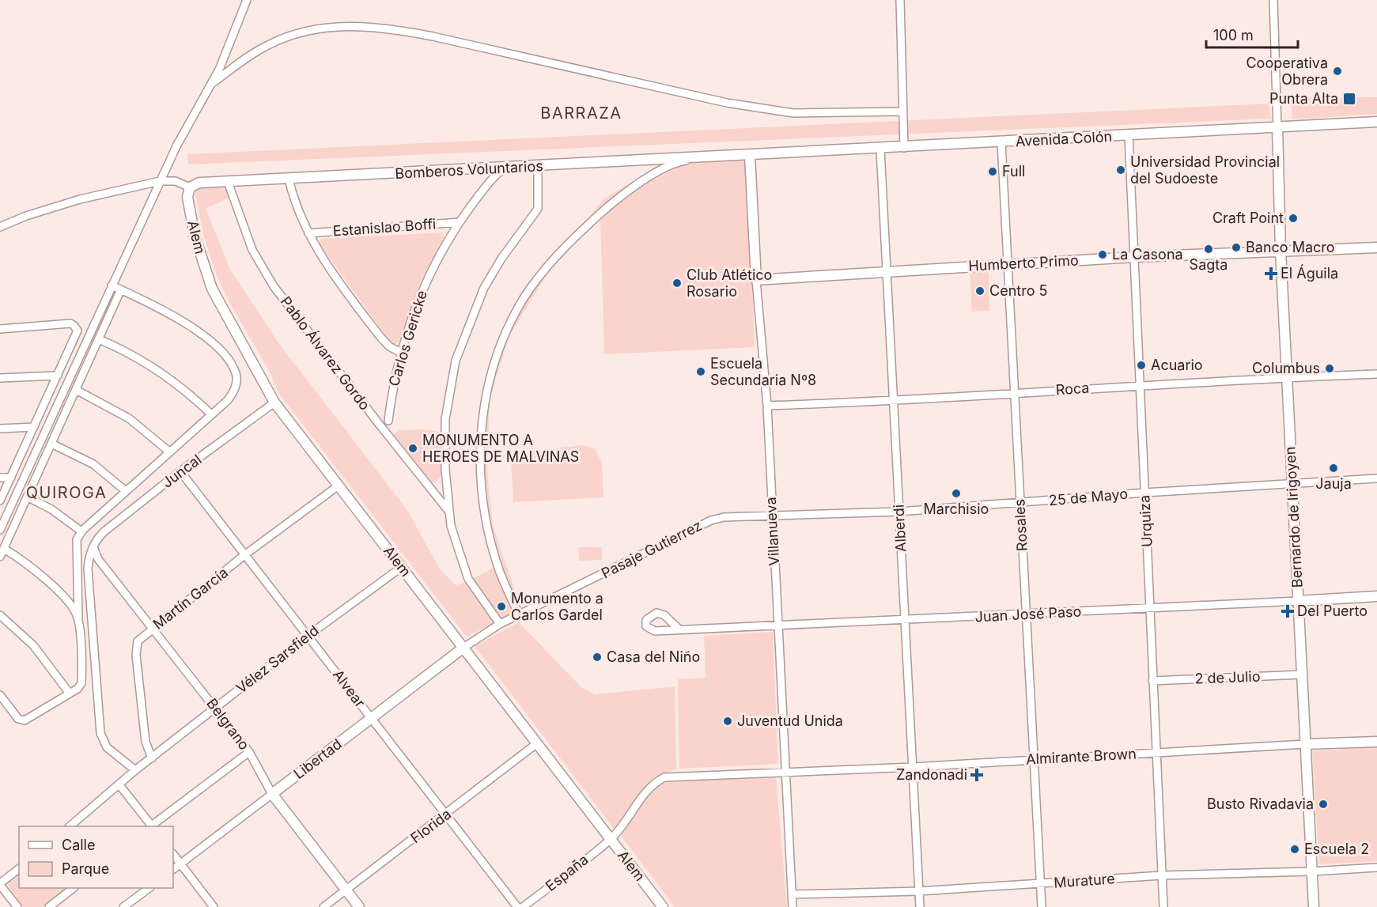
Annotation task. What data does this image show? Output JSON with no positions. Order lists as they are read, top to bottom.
{
  "streets": {
    "main road": [
      "Avenida Colón",
      "Bomberos Voluntarios",
      "Alem",
      "Humberto Primo",
      "Bernardo de Irigoyen",
      "Villanueva",
      "Juan José Paso",
      "Belgrano",
      "Almirante Brown",
      "Libertad"
    ],
    "street": [
      "Estanislao Boffi",
      "Carlos Gericke",
      "Pablo Álvarez Gordo",
      "Roca",
      "Juncal",
      "25 de Mayo",
      "Urquiza",
      "Rosales",
      "Alberdi",
      "Pasaje Gutierrez",
      "Martín García",
      "Vélez Sarsfield",
      "2 de Julio",
      "Alvear",
      "Florida",
      "España",
      "Murature"
    ]
  },
  "crossings": [
    ["Avenida Colón", "Bomberos Voluntarios"],
    ["Avenida Colón", "Bernardo de Irigoyen"],
    ["Avenida Colón", "Urquiza"],
    ["Avenida Colón", "Rosales"],
    ["Avenida Colón", "Alberdi"],
    ["Avenida Colón", "Villanueva"],
    ["Bomberos Voluntarios", "Alem"],
    ["Bomberos Voluntarios", "Carlos Gericke"],
    ["Bomberos Voluntarios", "Pablo Álvarez Gordo"],
    ["Bomberos Voluntarios", "Villanueva"],
    ["Estanislao Boffi", "Carlos Gericke"],
    ["Alem", "Juncal"],
    ["Alem", "Pasaje Gutierrez"],
    ["Alem", "Martín García"],
    ["Alem", "Vélez Sarsfield"],
    ["Alem", "Libertad"],
    ["Alem", "Florida"],
    ["Alem", "España"],
    ["Humberto Primo", "Bernardo de Irigoyen"],
    ["Humberto Primo", "Urquiza"],
    ["Humberto Primo", "Rosales"],
    ["Humberto Primo", "Alberdi"],
    ["Humberto Primo", "Villanueva"],
    ["Roca", "Bernardo de Irigoyen"],
    ["Roca", "Urquiza"],
    ["Roca", "Rosales"],
    ["Roca", "Alberdi"],
    ["Roca", "Villanueva"],
    ["Juncal", "Alvear"],
    ["Juncal", "Belgrano"],
    ["25 de Mayo", "Bernardo de Irigoyen"],
    ["25 de Mayo", "Urquiza"],
    ["25 de Mayo", "Rosales"],
    ["25 de Mayo", "Alberdi"],
    ["25 de Mayo", "Villanueva"],
    ["25 de Mayo", "Pasaje Gutierrez"],
    ["Bernardo de Irigoyen", "Juan José Paso"],
    ["Bernardo de Irigoyen", "2 de Julio"],
    ["Bernardo de Irigoyen", "Almirante Brown"],
    ["Bernardo de Irigoyen", "Murature"],
    ["Urquiza", "Juan José Paso"],
    ["Urquiza", "2 de Julio"],
    ["Urquiza", "Almirante Brown"],
    ["Urquiza", "Murature"],
    ["Rosales", "Juan José Paso"],
    ["Rosales", "Almirante Brown"],
    ["Rosales", "Murature"],
    ["Alberdi", "Juan José Paso"],
    ["Alberdi", "Almirante Brown"],
    ["Alberdi", "Murature"],
    ["Villanueva", "Pasaje Gutierrez"],
    ["Villanueva", "Juan José Paso"],
    ["Villanueva", "Almirante Brown"],
    ["Villanueva", "España"],
    ["Villanueva", "Murature"],
    ["Pasaje Gutierrez", "Libertad"],
    ["Martín García", "Vélez Sarsfield"],
    ["Martín García", "Alvear"],
    ["Martín García", "Belgrano"],
    ["Vélez Sarsfield", "Alvear"],
    ["Vélez Sarsfield", "Belgrano"],
    ["Alvear", "Libertad"],
    ["Alvear", "Florida"],
    ["Belgrano", "Libertad"],
    ["Belgrano", "Florida"],
    ["Almirante Brown", "España"]
  ],
  "districts": ["BARRAZA", "QUIROGA"],
  "places": {
    "other": [
      "Cooperativa Obrera",
      "Universidad Provincial del Sudoeste",
      "Full",
      "Craft Point",
      "Banco Macro",
      "Sagta",
      "La Casona",
      "Club Atlético Rosario",
      "Centro 5",
      "Acuario",
      "Columbus",
      "Escuela Secundaria Nº8",
      "MONUMENTO A HEROES DE MALVINAS",
      "Jauja",
      "Marchisio",
      "Monumento a Carlos Gardel",
      "Casa del Niño",
      "Juventud Unida",
      "Busto Rivadavia",
      "Escuela 2"
    ],
    "transit": ["Punta Alta"],
    "health": ["El Águila", "Del Puerto", "Zandonadi"]
  },
  "legend": ["Calle", "Parque"],
  "scale_bar": "100 m"
}
